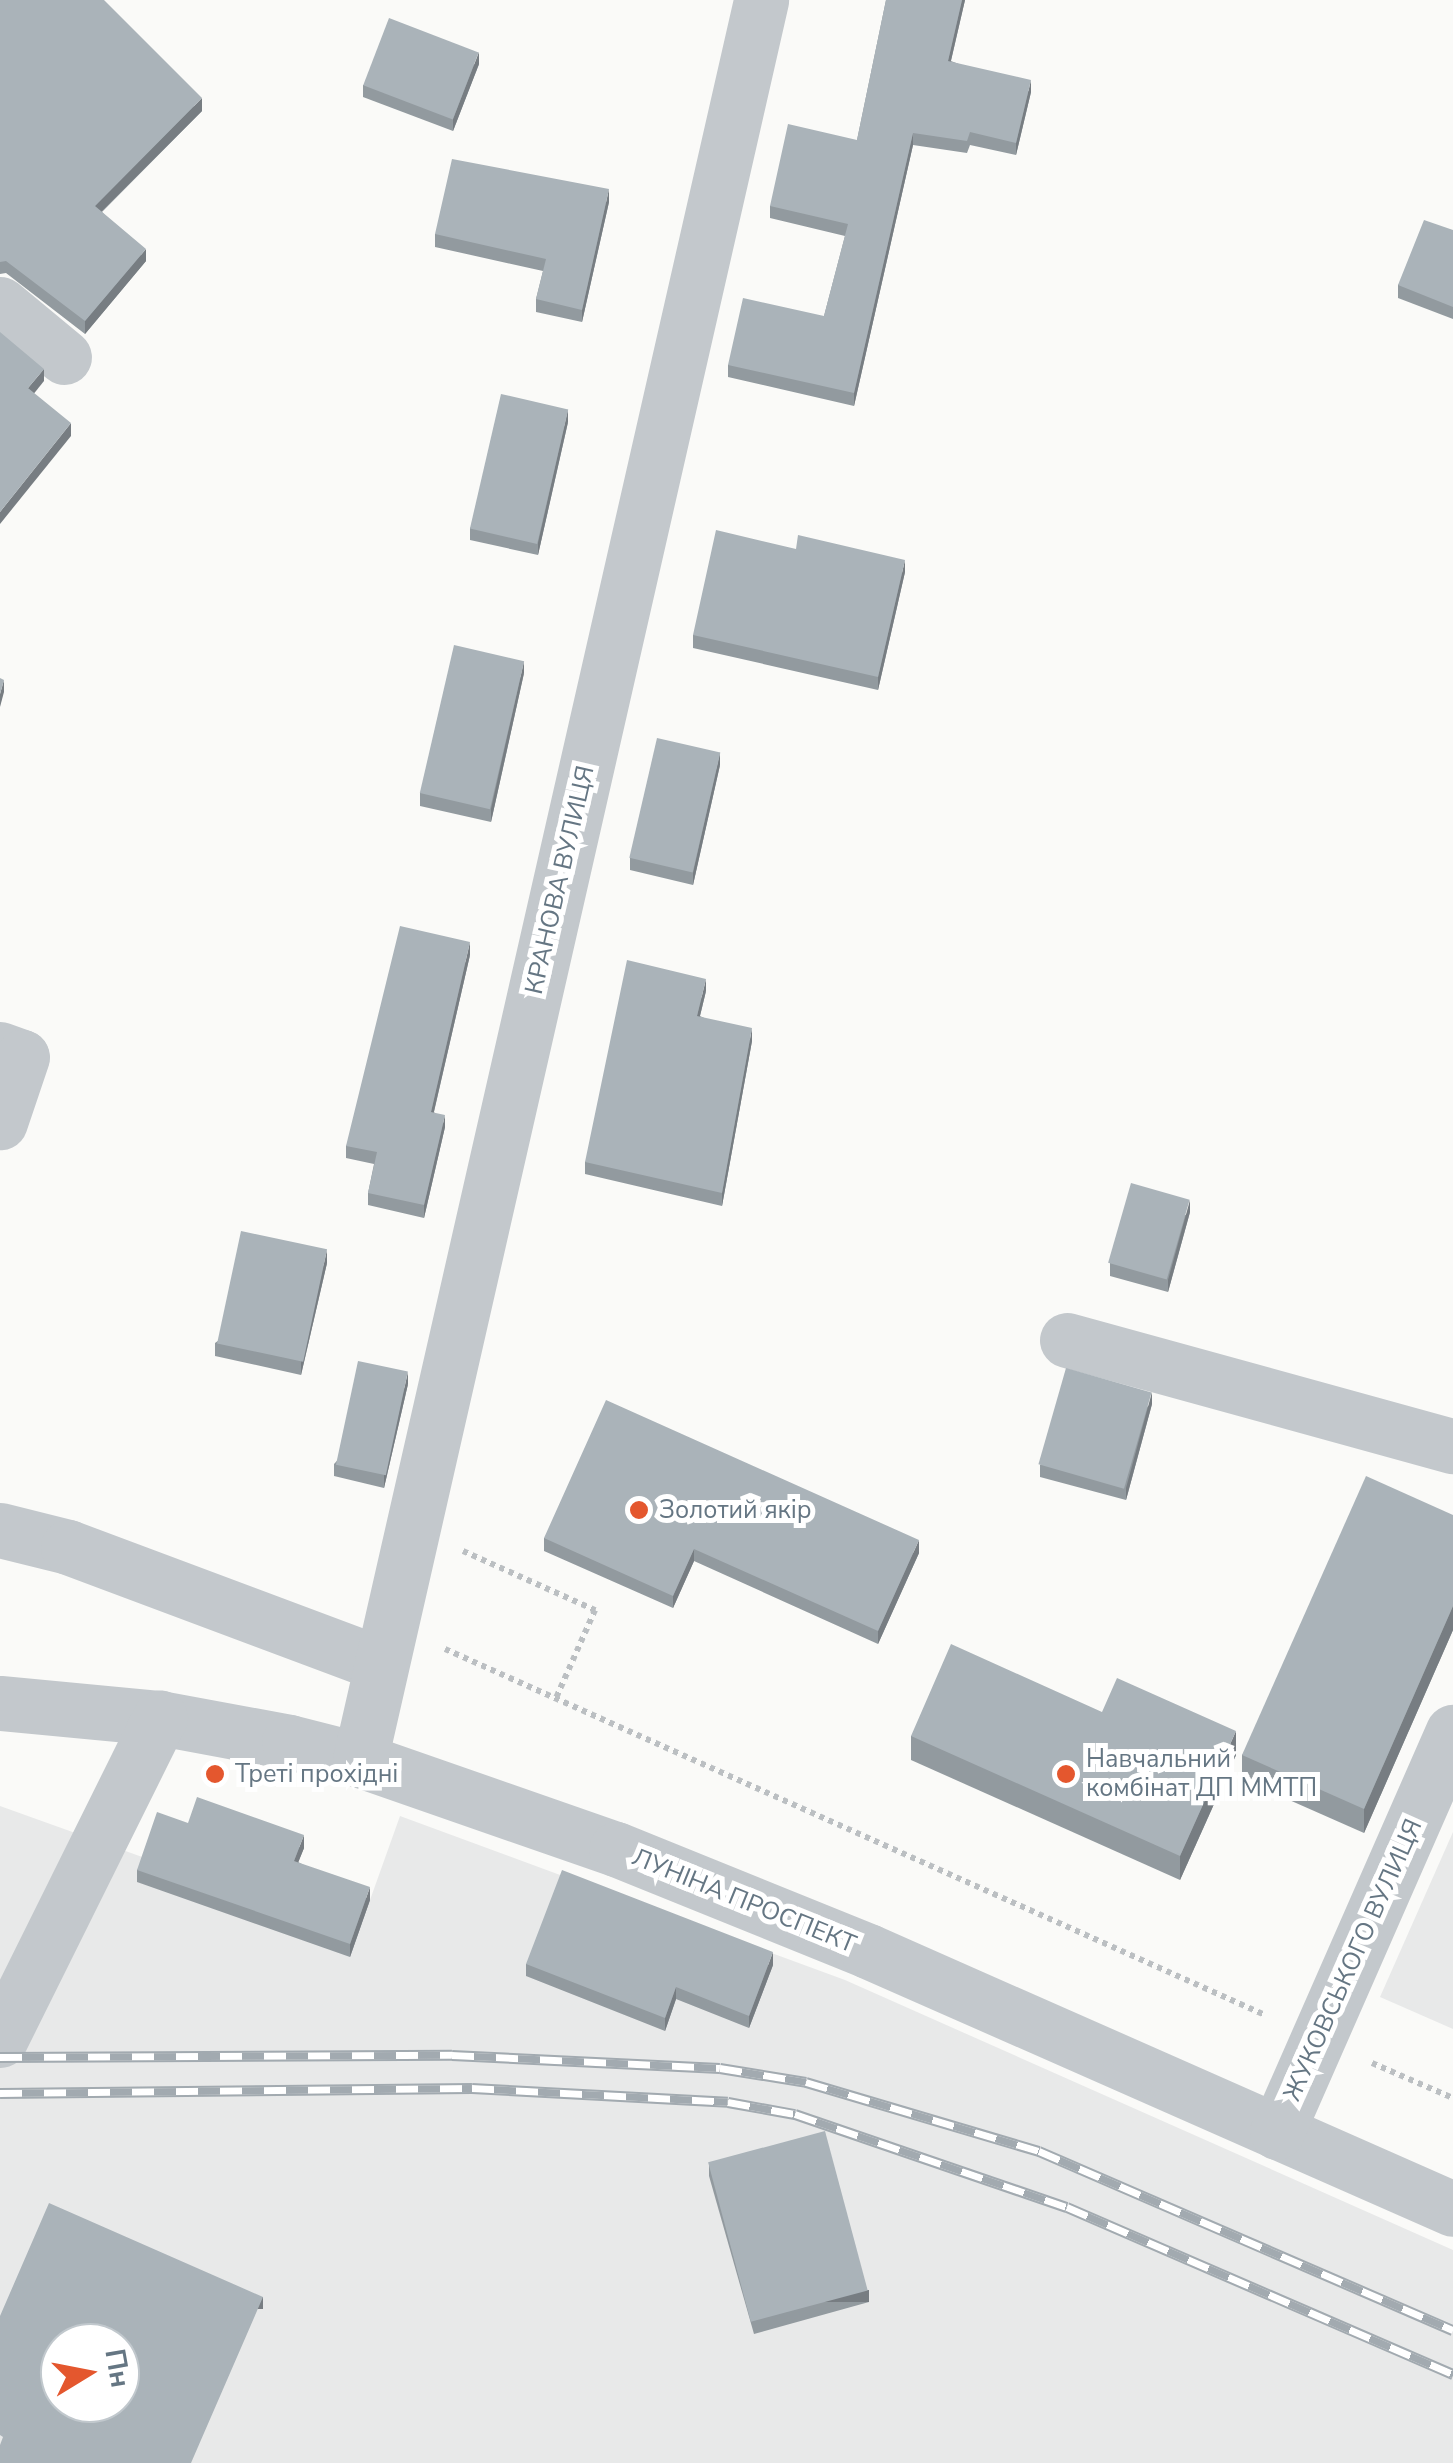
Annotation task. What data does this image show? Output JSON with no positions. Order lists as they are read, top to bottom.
{
  "streets": {
    "street": ["КРАНОВА ВУЛИЦЯ", "ЛУНІНА ПРОСПЕКТ", "ЖУКОВСЬКОГО ВУЛИЦЯ"]
  },
  "crossings": [
    ["КРАНОВА ВУЛИЦЯ", "ЛУНІНА ПРОСПЕКТ"],
    ["ЛУНІНА ПРОСПЕКТ", "ЖУКОВСЬКОГО ВУЛИЦЯ"]
  ],
  "places": ["Золотий якір", "Треті прохідні", "Навчальний комбінат ДП ММТП"],
  "north": "right"
}
